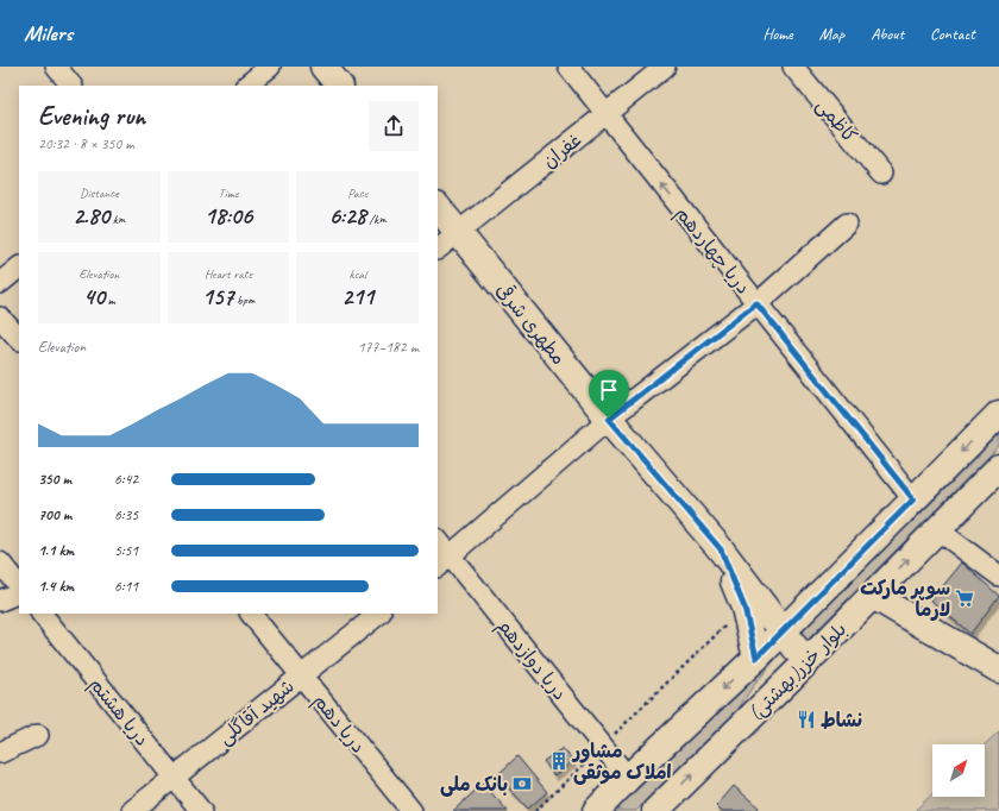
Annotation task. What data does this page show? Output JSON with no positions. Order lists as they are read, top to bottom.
{
  "streets": {
    "main road": ["مطهری شرقی", "بلوار خزر(بهشتی)"],
    "street": [
      "کاظمی",
      "غفران",
      "دریا چهاردهم",
      "دریا دوازدهم",
      "دریا هشتم",
      "شهید آقاگلی",
      "دریا دهم"
    ]
  },
  "crossings": [
    ["غفران", "دریا چهاردهم"],
    ["غفران", "مطهری شرقی"],
    ["دریا چهاردهم", "بلوار خزر(بهشتی)"],
    ["دریا دوازدهم", "بلوار خزر(بهشتی)"],
    ["دریا هشتم", "شهید آقاگلی"],
    ["شهید آقاگلی", "دریا دهم"]
  ],
  "one_way": ["دریا چهاردهم"],
  "places": {
    "supermarket": ["سوپر مارکت لارما"],
    "restaurant": ["نشاط"],
    "building": ["مشاور املاک موثقی"],
    "bank": ["بانک ملی"]
  },
  "north": "top right",
  "page": {
    "header": "Milers",
    "nav": [
      "Home",
      "Map",
      "About",
      "Contact"
    ],
    "heading": ["Evening run", "20:32 · 8 × 350 m"],
    "stats": [
      ["Distance", "2.80 km"],
      ["Time", "18:06"],
      ["Pace", "6:28 /km"],
      ["Elevation", "40 m"],
      ["Heart rate", "157 bpm"],
      ["kcal", "211"]
    ],
    "chart": ["Elevation", "177–182 m"],
    "list": [
      {
        "name": "350 m",
        "note": "6:42"
      },
      {
        "name": "700 m",
        "note": "6:35"
      },
      {
        "name": "1.1 km",
        "note": "5:51"
      },
      {
        "name": "1.4 km",
        "note": "6:11"
      }
    ]
  }
}
